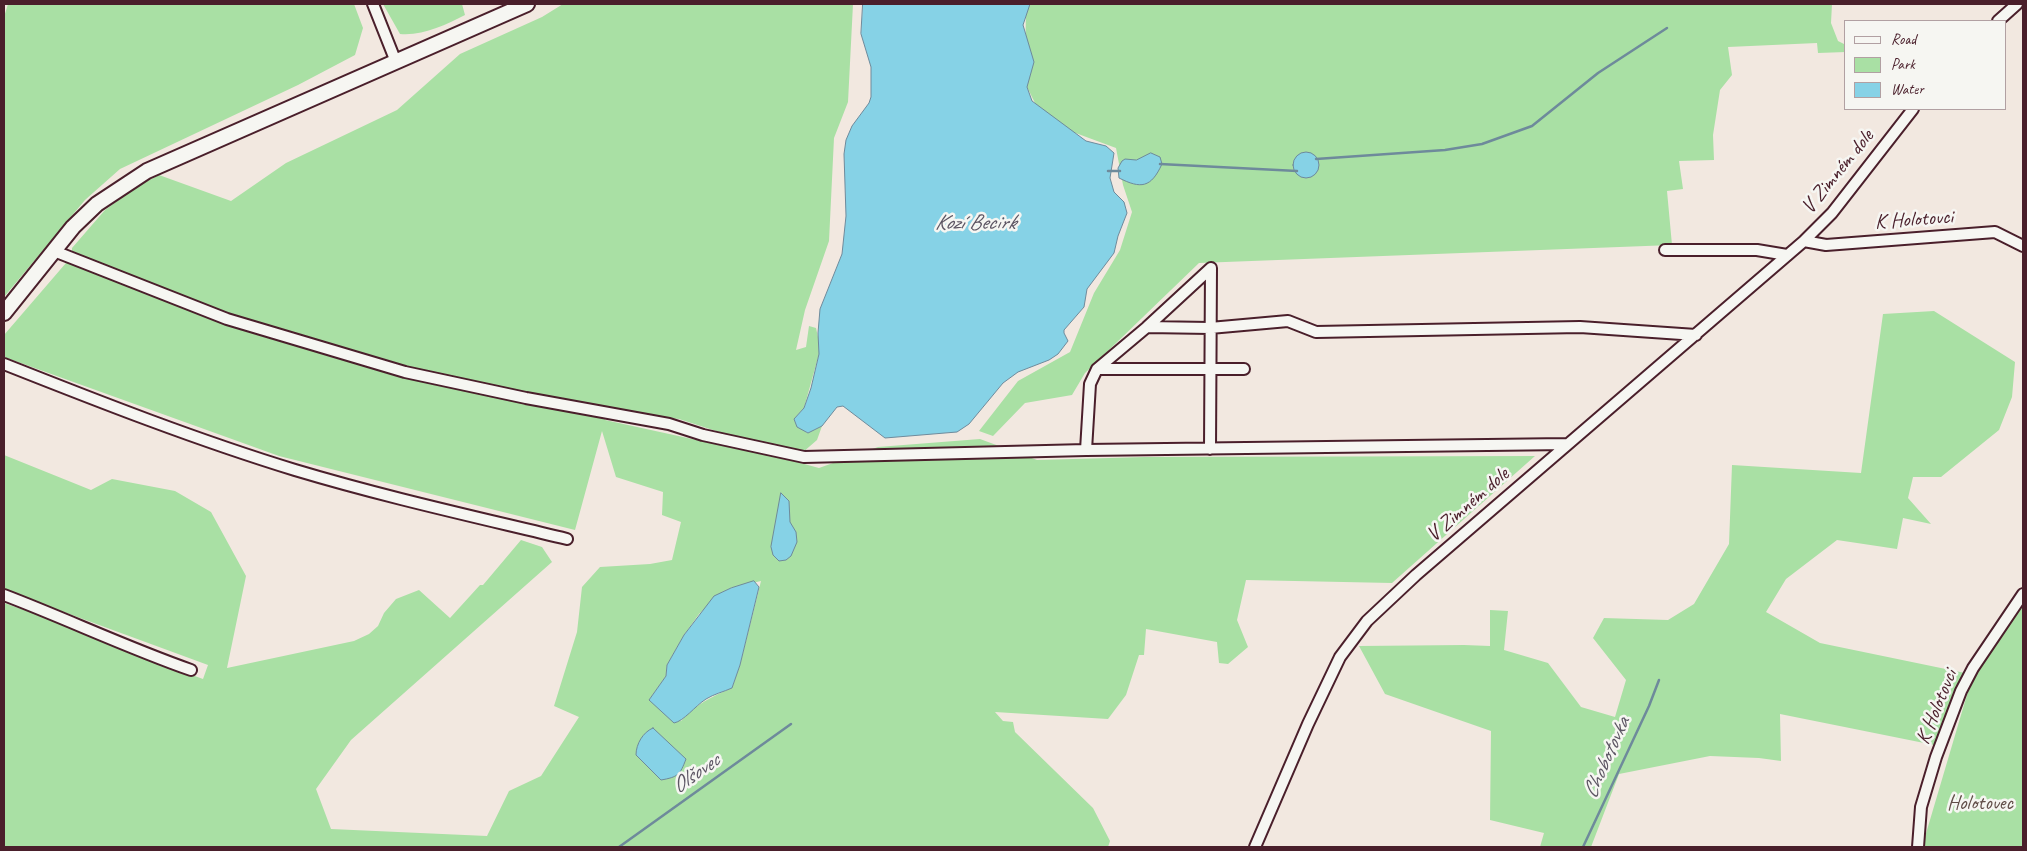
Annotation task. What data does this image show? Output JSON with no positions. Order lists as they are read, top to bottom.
{
  "streets": {
    "street": ["V Zimném dole", "K Holotovci"]
  },
  "crossings": [
    ["V Zimném dole", "K Holotovci"]
  ],
  "water": ["Kozí Becirk", "Chobotovka", "Olšovec"],
  "parks": ["Holotovec"],
  "legend": ["Road", "Park", "Water"]
}
